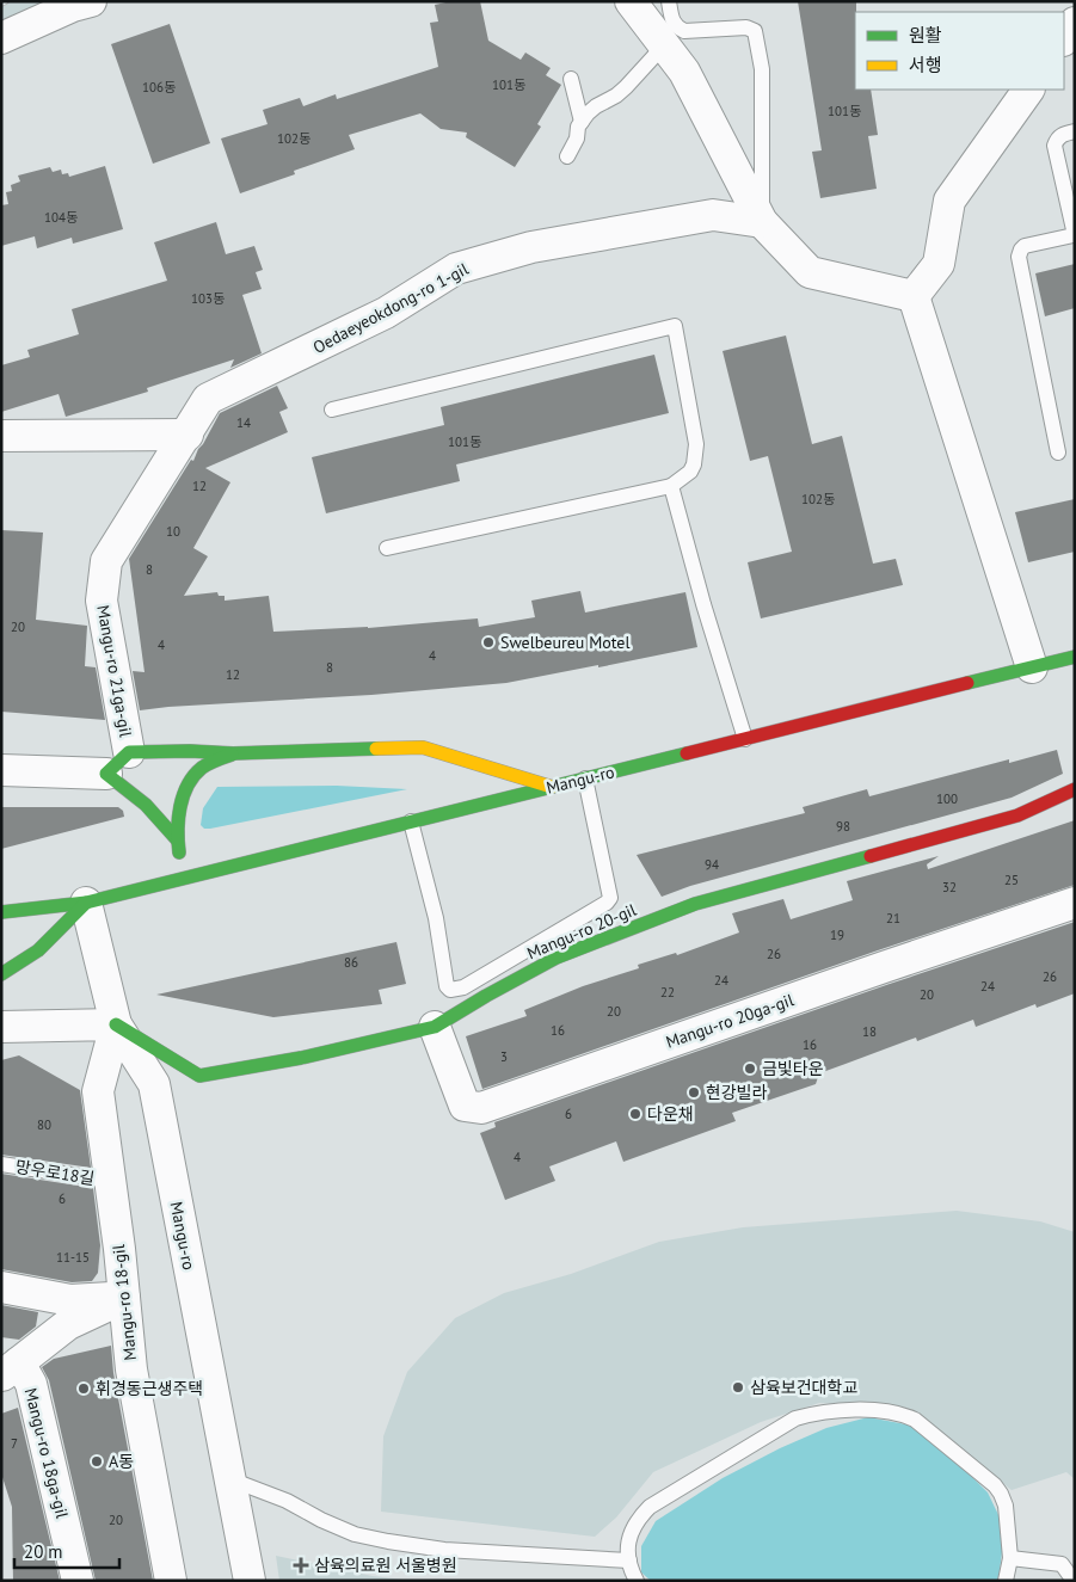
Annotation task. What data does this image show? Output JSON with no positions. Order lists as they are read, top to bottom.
{
  "streets": {
    "main road": ["Mangu-ro", "Mangu-ro 20-gil"],
    "street": [
      "Oedaeyeokdong-ro 1-gil",
      "Mangu-ro 21ga-gil",
      "Mangu-ro 20ga-gil",
      "Mangu-ro 18-gil",
      "Mangu-ro 18ga-gil"
    ],
    "lane": ["망우로18길"]
  },
  "crossings": [
    ["Oedaeyeokdong-ro 1-gil", "Mangu-ro 21ga-gil"],
    ["Mangu-ro", "Mangu-ro 20-gil"],
    ["Mangu-ro", "Mangu-ro 18-gil"],
    ["Mangu-ro 20-gil", "Mangu-ro 20ga-gil"],
    ["Mangu-ro 20-gil", "Mangu-ro 18-gil"],
    ["망우로18길", "Mangu-ro 18-gil"],
    ["Mangu-ro 18-gil", "Mangu-ro 18ga-gil"]
  ],
  "places": {
    "other": [
      "Swelbeureu Motel",
      "금빛타운",
      "현강빌라",
      "다운채",
      "삼육보건대학교",
      "휘경동근생주택",
      "A동"
    ],
    "health": ["삼육의료원 서울병원"]
  },
  "house_numbers": [
    "101동",
    "106동",
    "101동",
    "102동",
    "104동",
    "103동",
    "14",
    "101동",
    "12",
    "102동",
    "10",
    "8",
    "20",
    "4",
    "4",
    "8",
    "12",
    "100",
    "98",
    "94",
    "25",
    "32",
    "21",
    "19",
    "26",
    "86",
    "26",
    "24",
    "24",
    "22",
    "20",
    "20",
    "16",
    "18",
    "16",
    "3",
    "6",
    "80",
    "4",
    "6",
    "11-15",
    "7",
    "20"
  ],
  "legend": ["원활", "서행"],
  "scale_bar": "20 m"
}
